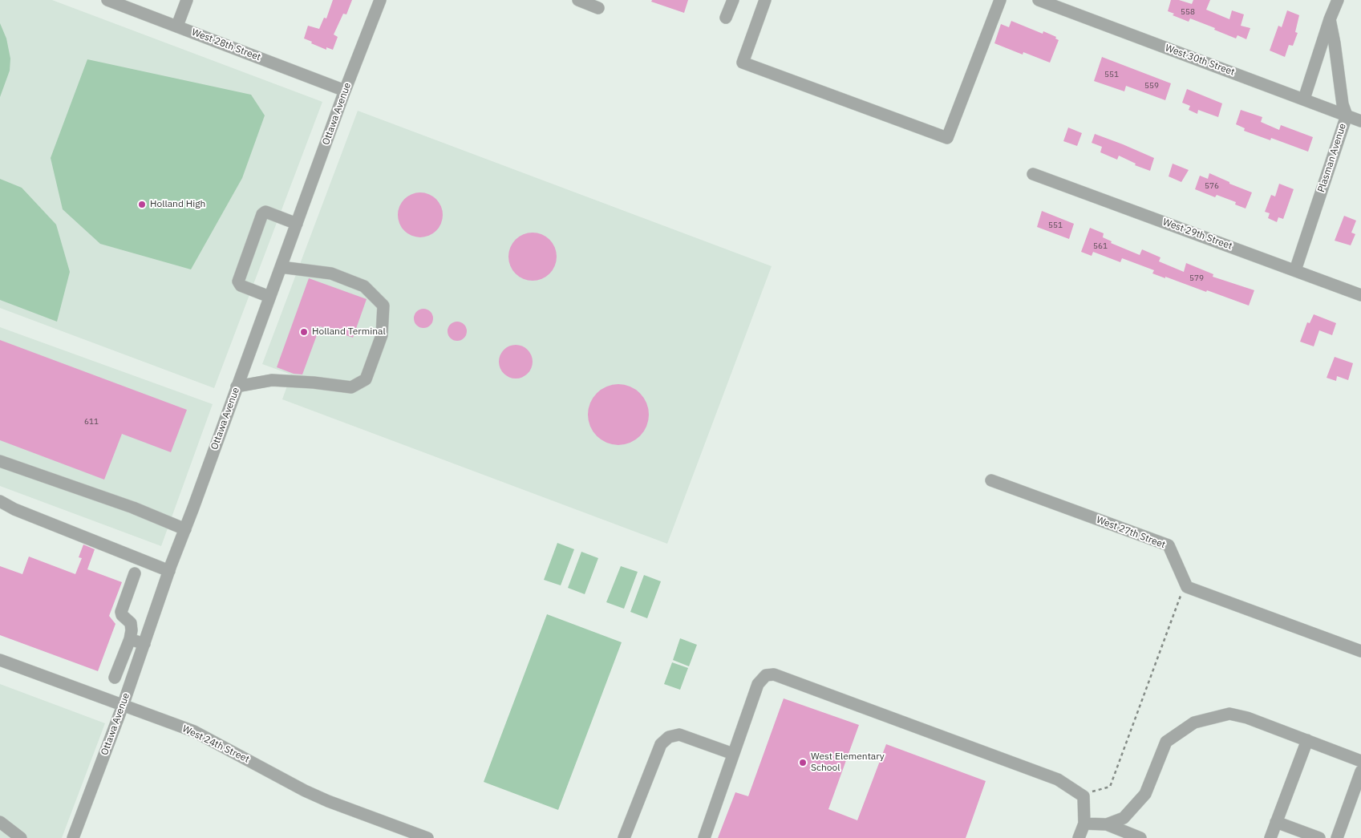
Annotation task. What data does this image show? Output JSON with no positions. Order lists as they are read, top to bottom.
{
  "streets": {
    "street": [
      "West 28th Street",
      "West 30th Street",
      "Ottawa Avenue",
      "Plasman Avenue",
      "West 29th Street",
      "West 27th Street",
      "West 24th Street"
    ]
  },
  "crossings": [
    ["West 28th Street", "Ottawa Avenue"],
    ["West 30th Street", "Plasman Avenue"],
    ["Ottawa Avenue", "West 24th Street"],
    ["Plasman Avenue", "West 29th Street"]
  ],
  "places": ["Holland High", "Holland Terminal", "West Elementary School"],
  "house_numbers": [
    "558",
    "551",
    "559",
    "576",
    "551",
    "561",
    "579",
    "611"
  ]
}
